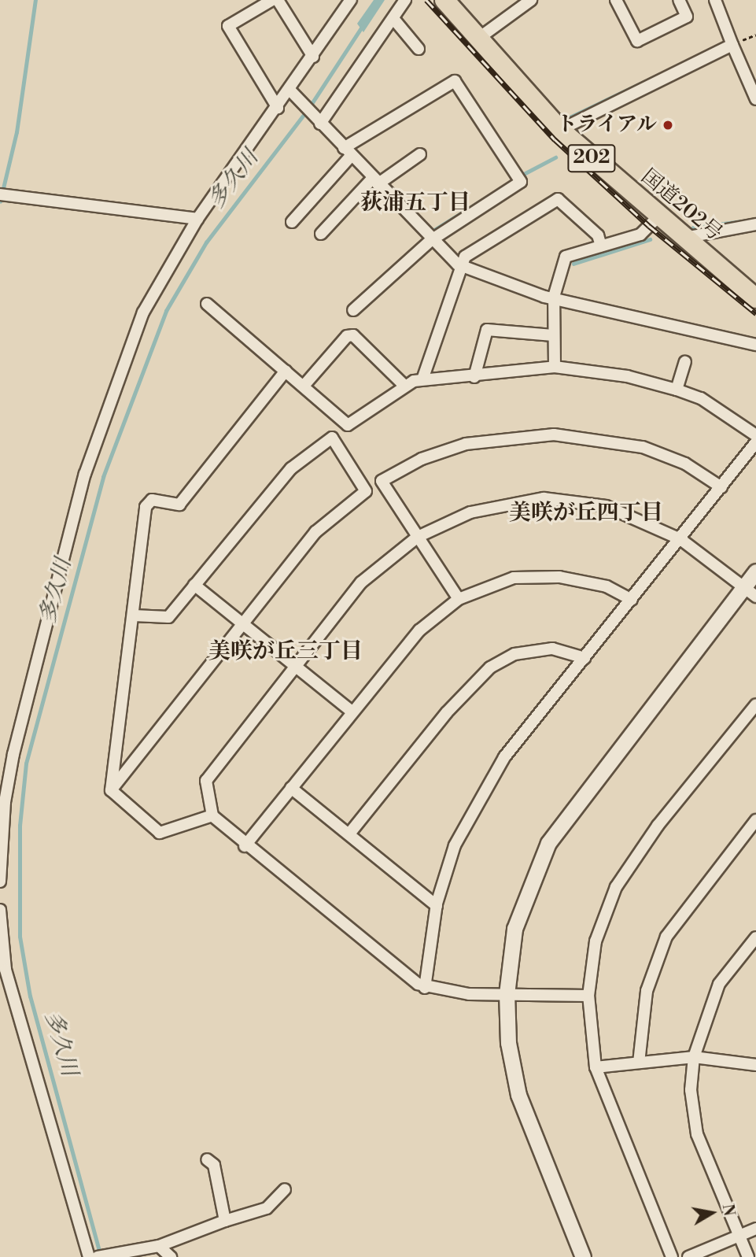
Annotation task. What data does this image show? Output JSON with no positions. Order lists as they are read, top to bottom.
{
  "streets": {
    "highway": ["202", "国道202号"]
  },
  "districts": ["荻浦五丁目", "美咲が丘四丁目", "美咲が丘三丁目"],
  "water": ["多久川"],
  "places": ["トライアル"],
  "north": "right"
}
